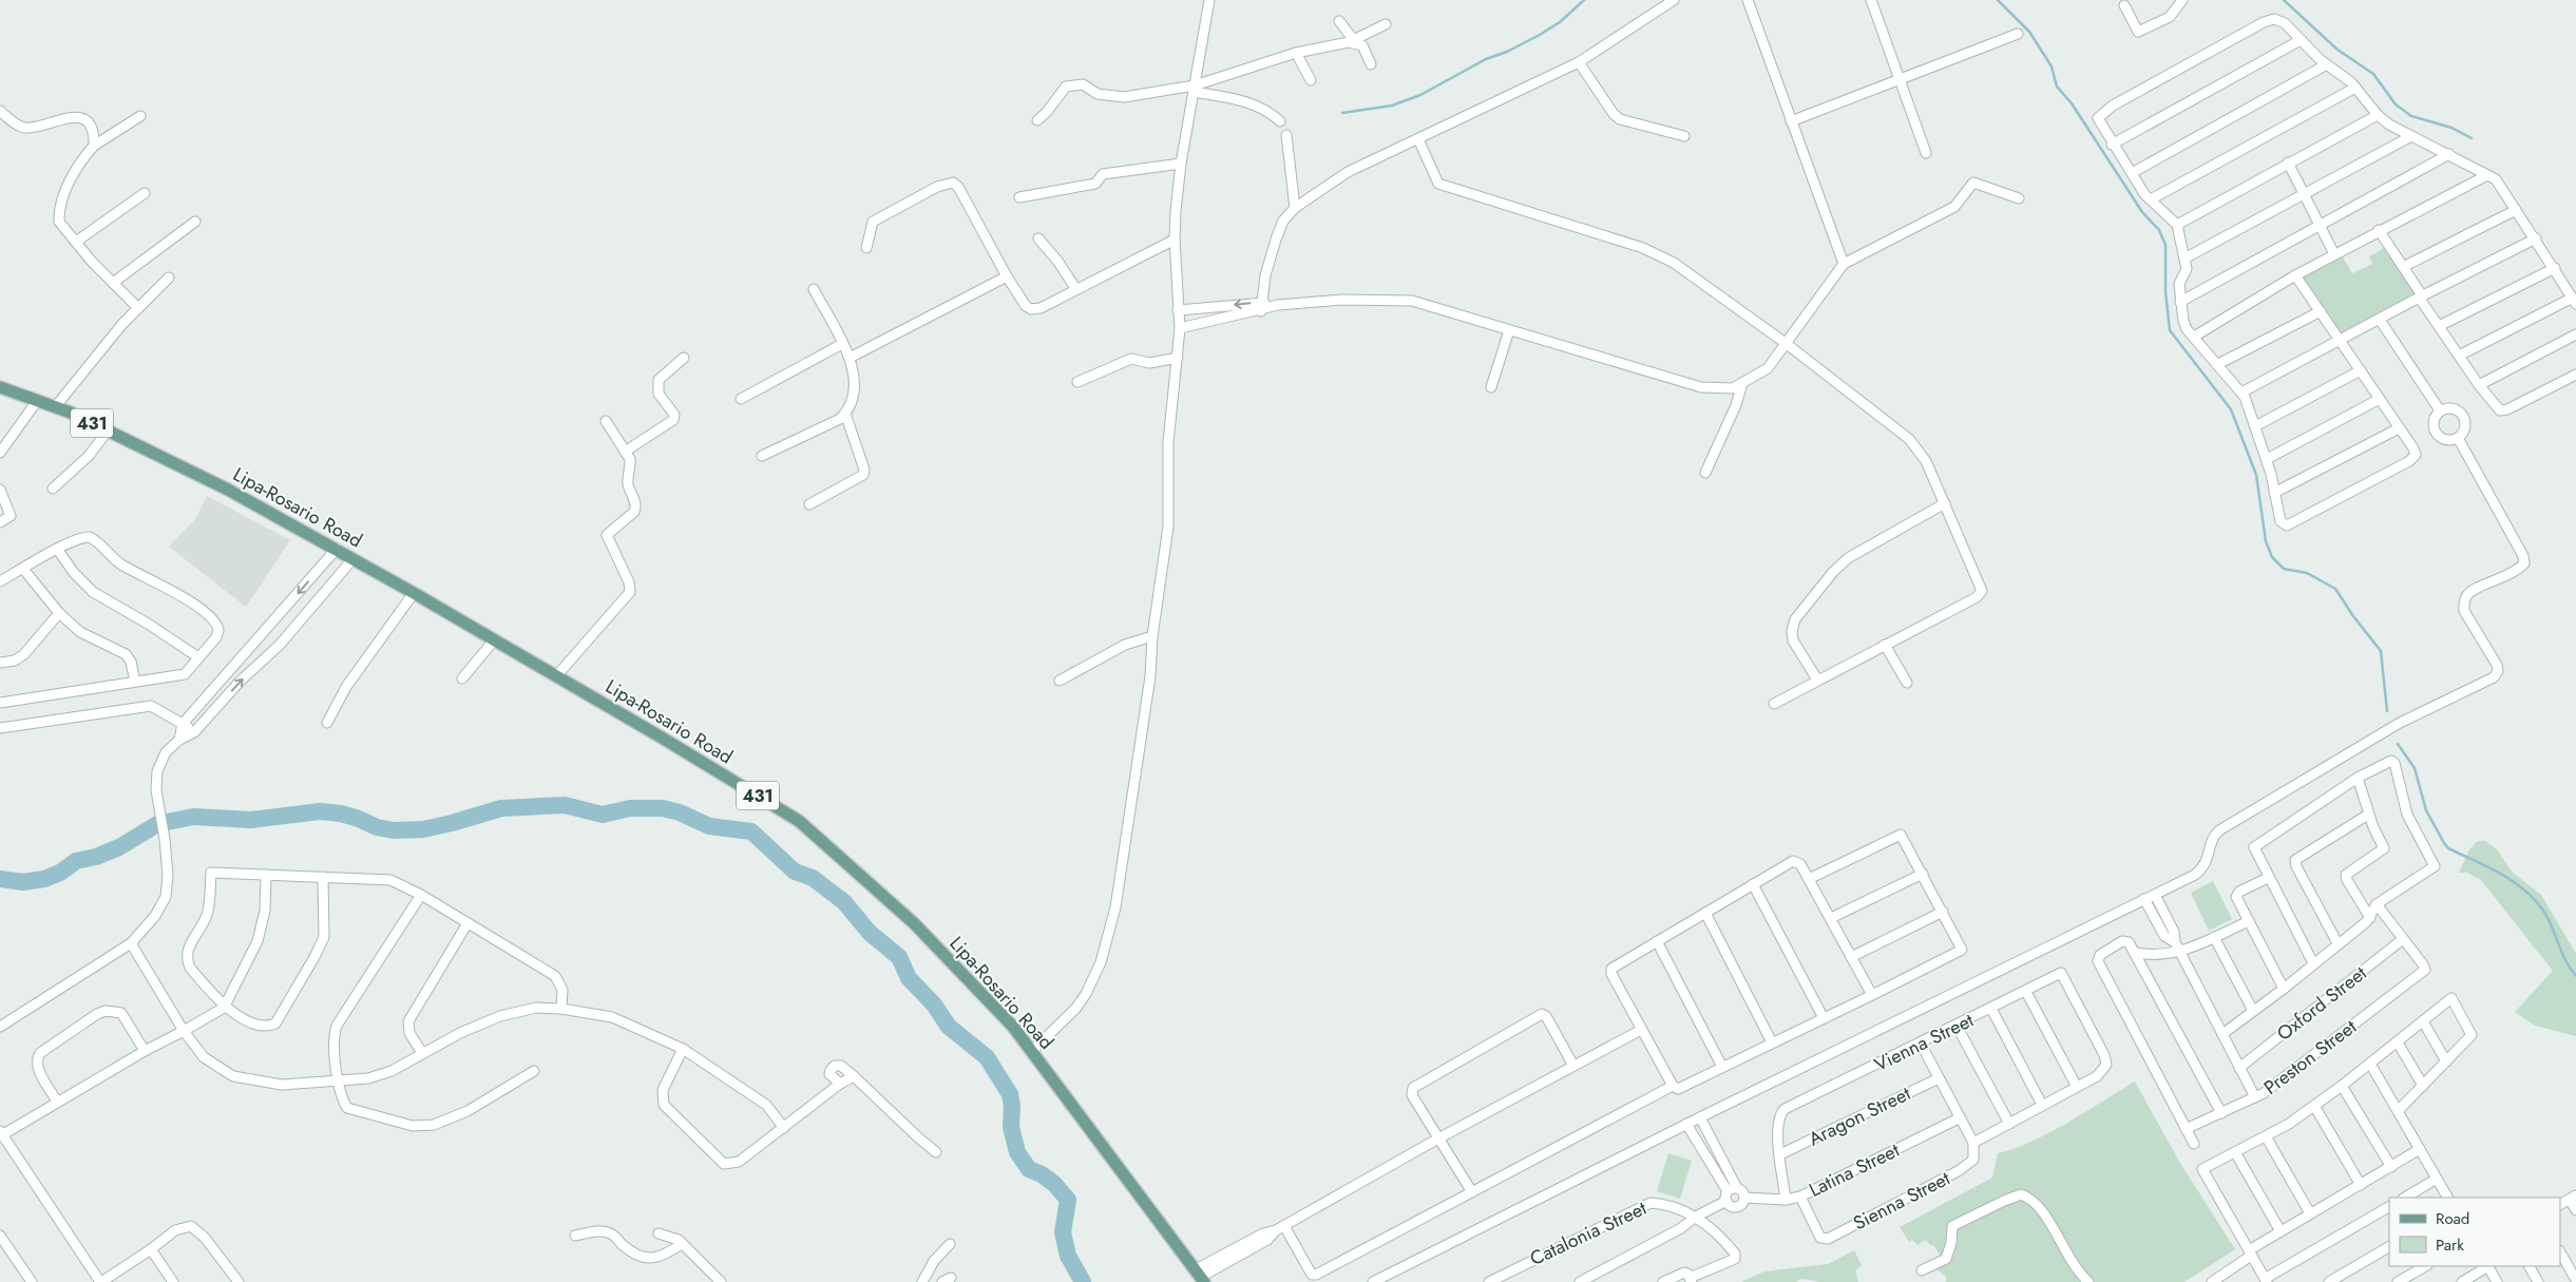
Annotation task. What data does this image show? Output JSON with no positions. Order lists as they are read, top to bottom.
{
  "streets": {
    "main road": ["431", "Lipa-Rosario Road"],
    "street": [
      "Oxford Street",
      "Vienna Street",
      "Preston Street",
      "Aragon Street",
      "Latina Street",
      "Sienna Street",
      "Catalonia Street"
    ]
  },
  "crossings": [
    ["Oxford Street", "Preston Street"],
    ["Vienna Street", "Aragon Street"],
    ["Latina Street", "Sienna Street"]
  ],
  "legend": ["Road", "Park"]
}
